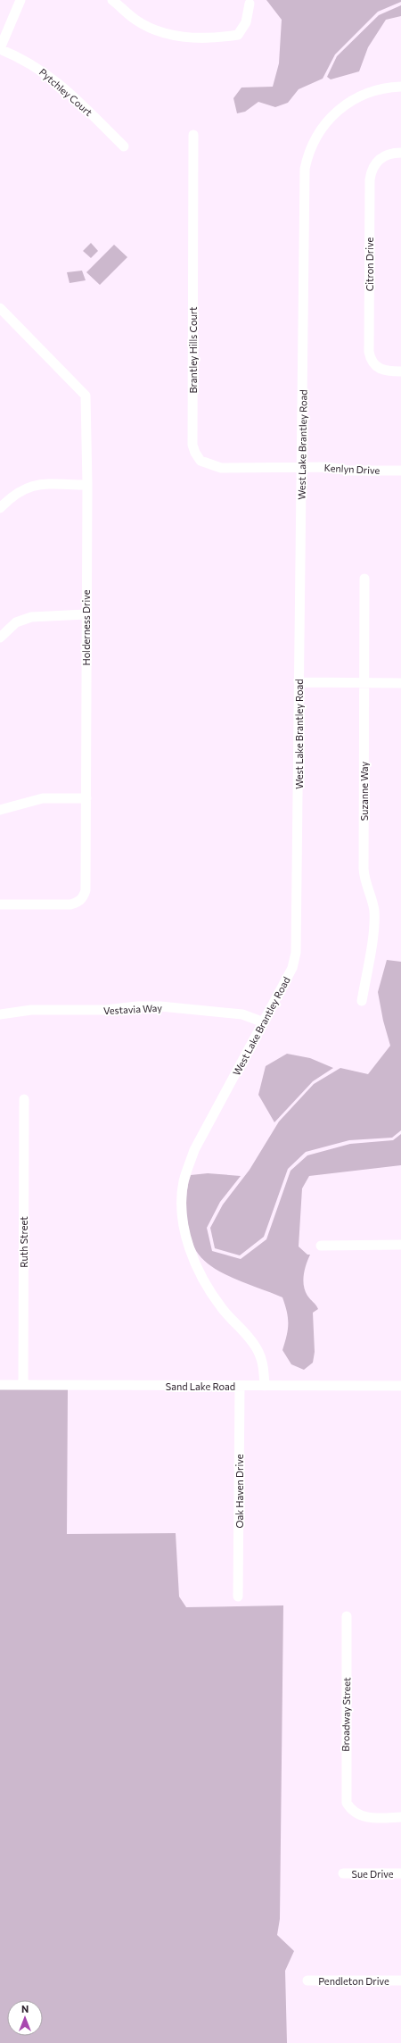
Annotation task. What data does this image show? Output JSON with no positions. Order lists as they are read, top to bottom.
{
  "streets": {
    "street": [
      "Pytchley Court",
      "Citron Drive",
      "Brantley Hills Court",
      "West Lake Brantley Road",
      "Kenlyn Drive",
      "Holderness Drive",
      "Suzanne Way",
      "Vestavia Way",
      "Ruth Street",
      "Sand Lake Road",
      "Oak Haven Drive",
      "Broadway Street",
      "Sue Drive",
      "Pendleton Drive"
    ]
  },
  "crossings": [
    ["Brantley Hills Court", "West Lake Brantley Road"],
    ["Brantley Hills Court", "Kenlyn Drive"],
    ["West Lake Brantley Road", "Kenlyn Drive"],
    ["West Lake Brantley Road", "Vestavia Way"],
    ["West Lake Brantley Road", "Sand Lake Road"],
    ["Ruth Street", "Sand Lake Road"],
    ["Sand Lake Road", "Oak Haven Drive"]
  ],
  "north": "top"
}
